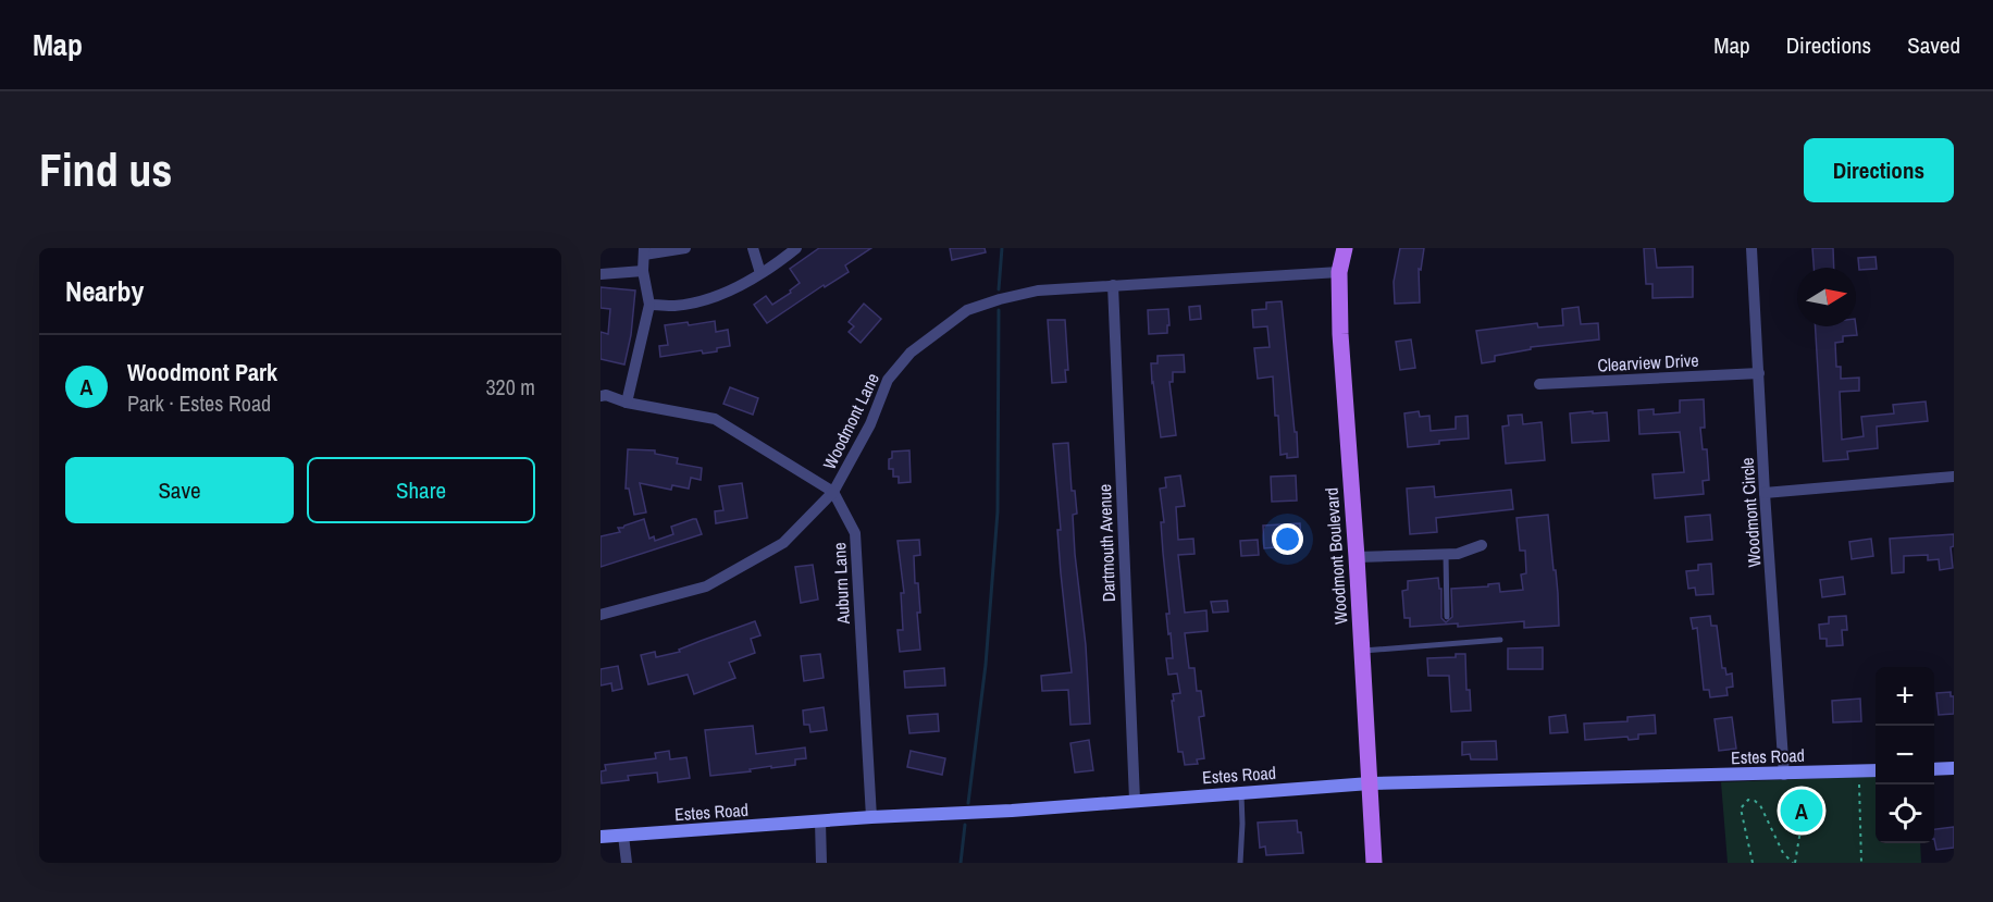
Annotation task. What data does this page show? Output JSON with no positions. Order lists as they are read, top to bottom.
{
  "streets": {
    "main road": ["Woodmont Boulevard", "Estes Road"],
    "street": [
      "Clearview Drive",
      "Woodmont Lane",
      "Woodmont Circle",
      "Dartmouth Avenue",
      "Auburn Lane"
    ]
  },
  "crossings": [
    ["Clearview Drive", "Woodmont Circle"],
    ["Woodmont Lane", "Dartmouth Avenue"],
    ["Woodmont Lane", "Woodmont Boulevard"],
    ["Woodmont Lane", "Auburn Lane"],
    ["Woodmont Circle", "Estes Road"],
    ["Dartmouth Avenue", "Estes Road"],
    ["Woodmont Boulevard", "Estes Road"],
    ["Auburn Lane", "Estes Road"]
  ],
  "north": "right",
  "page": {
    "header": "Map",
    "nav": ["Map", "Directions", "Saved"],
    "buttons": [
      "Directions",
      ["Save", "Share"]
    ],
    "title": "Find us",
    "heading": "Nearby",
    "list": [
      {
        "mark": "A",
        "name": "Woodmont Park",
        "note": "Park · Estes Road",
        "value": "320 m"
      }
    ],
    "map_buttons": ["+", "−"],
    "pins": "A"
  }
}
